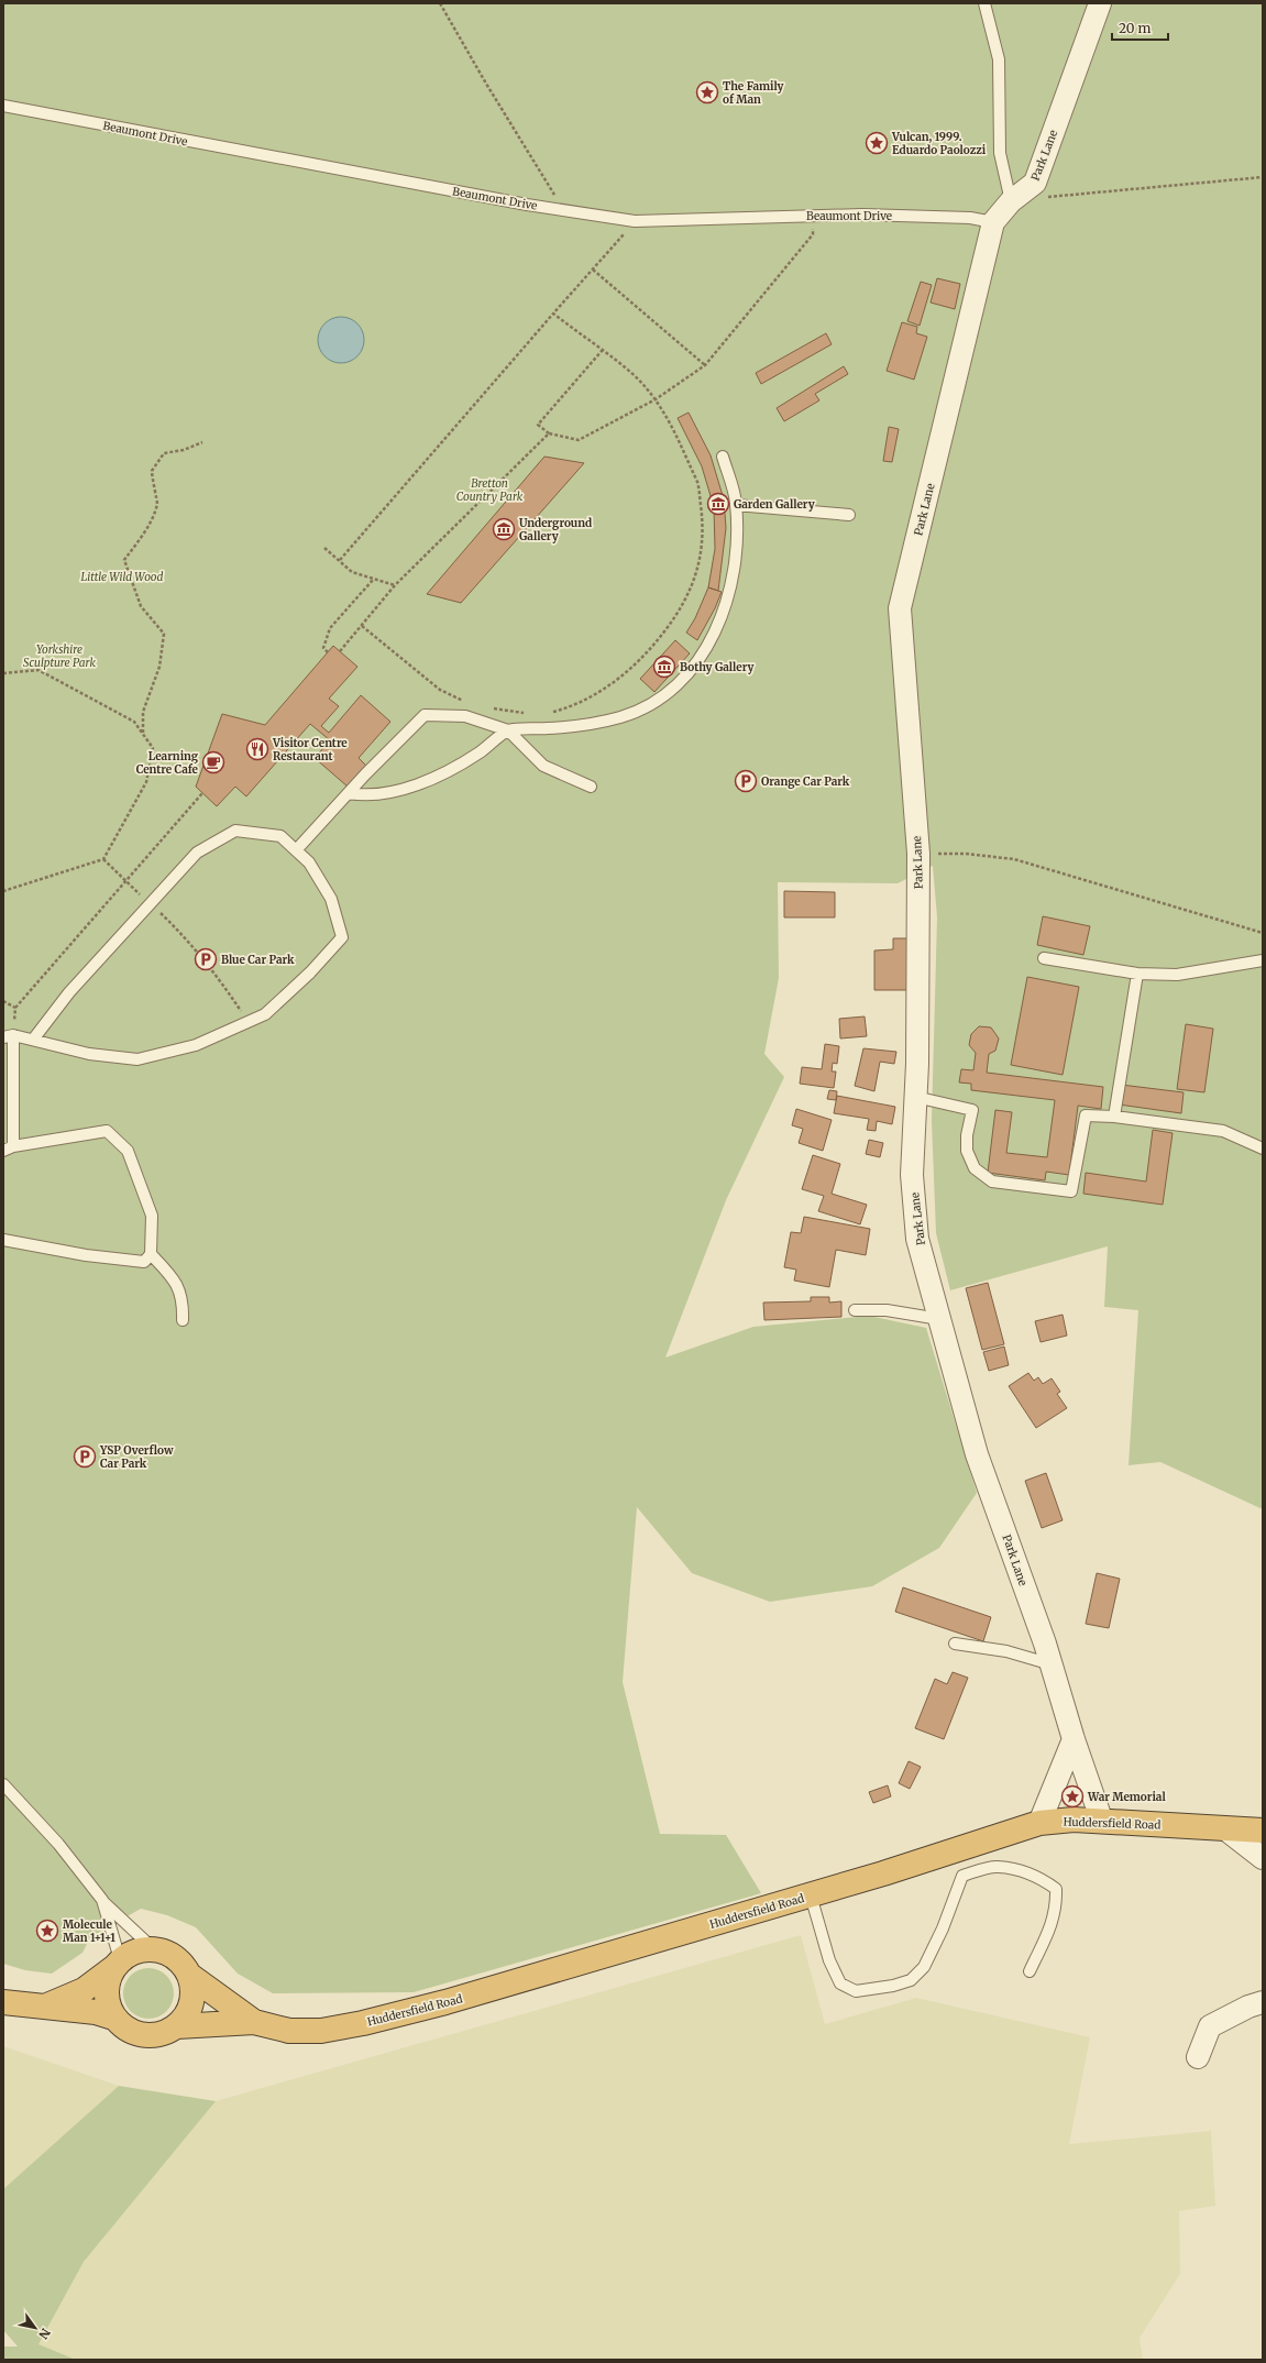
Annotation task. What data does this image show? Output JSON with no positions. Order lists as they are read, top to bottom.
{
  "streets": {
    "highway": ["Huddersfield Road"],
    "street": ["Park Lane"],
    "lane": ["Beaumont Drive"]
  },
  "crossings": [
    ["Beaumont Drive", "Park Lane"],
    ["Park Lane", "Huddersfield Road"]
  ],
  "parks": ["Bretton Country Park", "Little Wild Wood", "Yorkshire Sculpture Park"],
  "places": {
    "place": [
      "The Family of Man",
      "Vulcan, 1999. Eduardo Paolozzi",
      "War Memorial",
      "Molecule Man 1+1+1"
    ],
    "museum": ["Garden Gallery", "Underground Gallery", "Bothy Gallery"],
    "restaurant": ["Visitor Centre Restaurant"],
    "cafe": ["Learning Centre Cafe"],
    "parking": ["Orange Car Park", "Blue Car Park", "YSP Overflow Car Park"]
  },
  "scale_bar": "20 m",
  "north": "bottom right"
}
